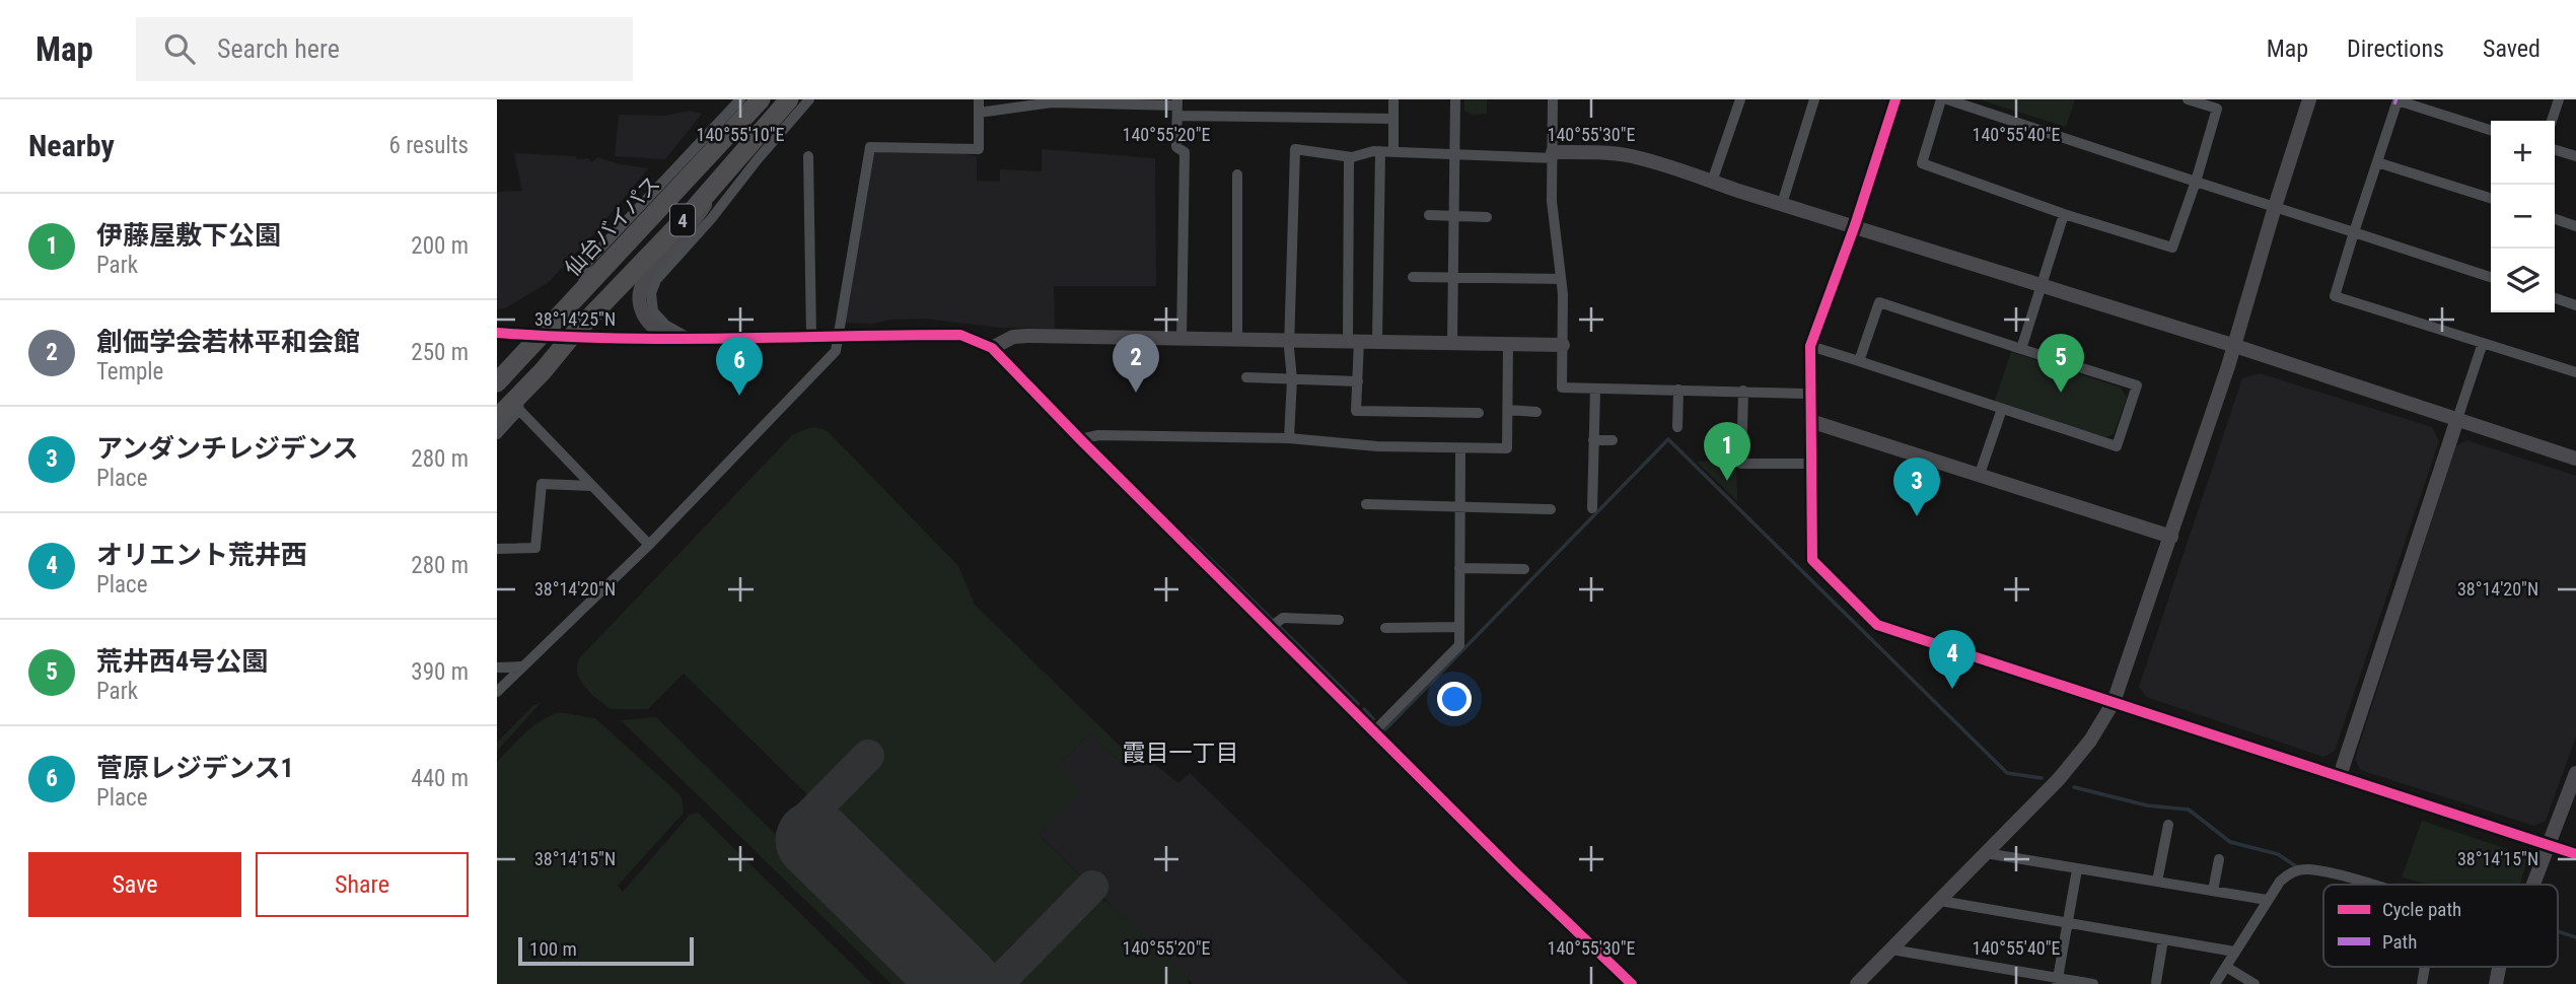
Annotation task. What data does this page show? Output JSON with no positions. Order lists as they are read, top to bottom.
{
  "streets": {
    "highway": ["4", "仙台バイパス"]
  },
  "districts": ["霞目一丁目"],
  "legend": ["Cycle path", "Path"],
  "scale_bar": "100 m",
  "page": {
    "header": "Map",
    "search": "Search here",
    "nav": ["Map", "Directions", "Saved"],
    "heading": ["Nearby", "6 results"],
    "map_buttons": ["+", "−"],
    "list": [
      {
        "mark": "1",
        "name": "伊藤屋敷下公園",
        "note": "Park",
        "value": "200 m"
      },
      {
        "mark": "2",
        "name": "創価学会若林平和会館",
        "note": "Temple",
        "value": "250 m"
      },
      {
        "mark": "3",
        "name": "アンダンチレジデンス",
        "note": "Place",
        "value": "280 m"
      },
      {
        "mark": "4",
        "name": "オリエント荒井西",
        "note": "Place",
        "value": "280 m"
      },
      {
        "mark": "5",
        "name": "荒井西4号公園",
        "note": "Park",
        "value": "390 m"
      },
      {
        "mark": "6",
        "name": "菅原レジデンス1",
        "note": "Place",
        "value": "440 m"
      }
    ],
    "pins": [
      "2",
      "5",
      "6",
      "1",
      "3",
      "4"
    ],
    "buttons": ["Save", "Share"],
    "scale": "100 m"
  },
  "coordinates": [
    "140°55'10\"E",
    "140°55'20\"E",
    "140°55'30\"E",
    "140°55'40\"E",
    "38°14'25\"N",
    "38°14'20\"N",
    "38°14'15\"N"
  ]
}
